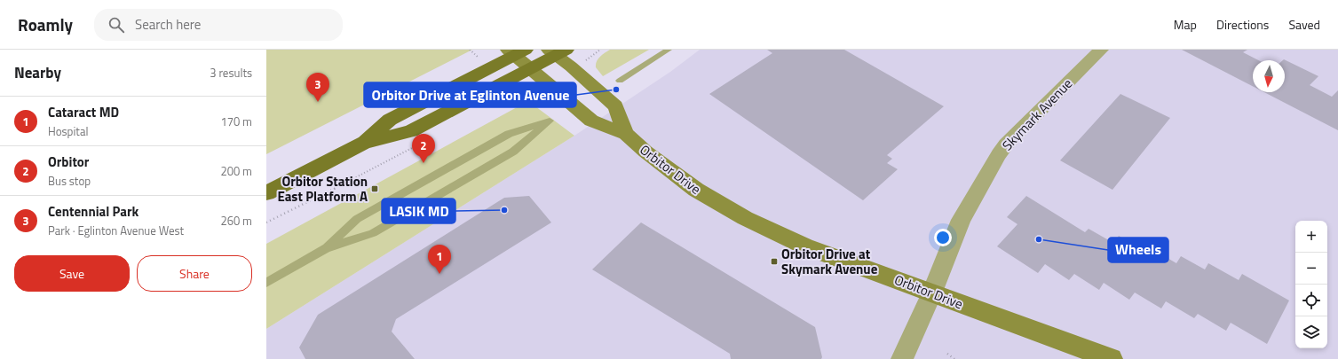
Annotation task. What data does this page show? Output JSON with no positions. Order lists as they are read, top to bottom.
{
  "streets": {
    "street": ["Skymark Avenue", "Orbitor Drive"]
  },
  "crossings": [
    ["Skymark Avenue", "Orbitor Drive"]
  ],
  "places": {
    "other": ["Orbitor Drive at Eglinton Avenue", "LASIK MD", "Wheels"],
    "transit": ["Orbitor Station East Platform A", "Orbitor Drive at Skymark Avenue"]
  },
  "north": "bottom",
  "page": {
    "header": "Roamly",
    "search": "Search here",
    "nav": ["Map", "Directions", "Saved"],
    "heading": ["Nearby", "3 results"],
    "pins": ["3", "2", "1"],
    "list": [
      {
        "mark": "1",
        "name": "Cataract MD",
        "note": "Hospital",
        "value": "170 m"
      },
      {
        "mark": "2",
        "name": "Orbitor",
        "note": "Bus stop",
        "value": "200 m"
      },
      {
        "mark": "3",
        "name": "Centennial Park",
        "note": "Park · Eglinton Avenue West",
        "value": "260 m"
      }
    ],
    "map_buttons": ["+", "−"],
    "buttons": ["Save", "Share"]
  }
}
